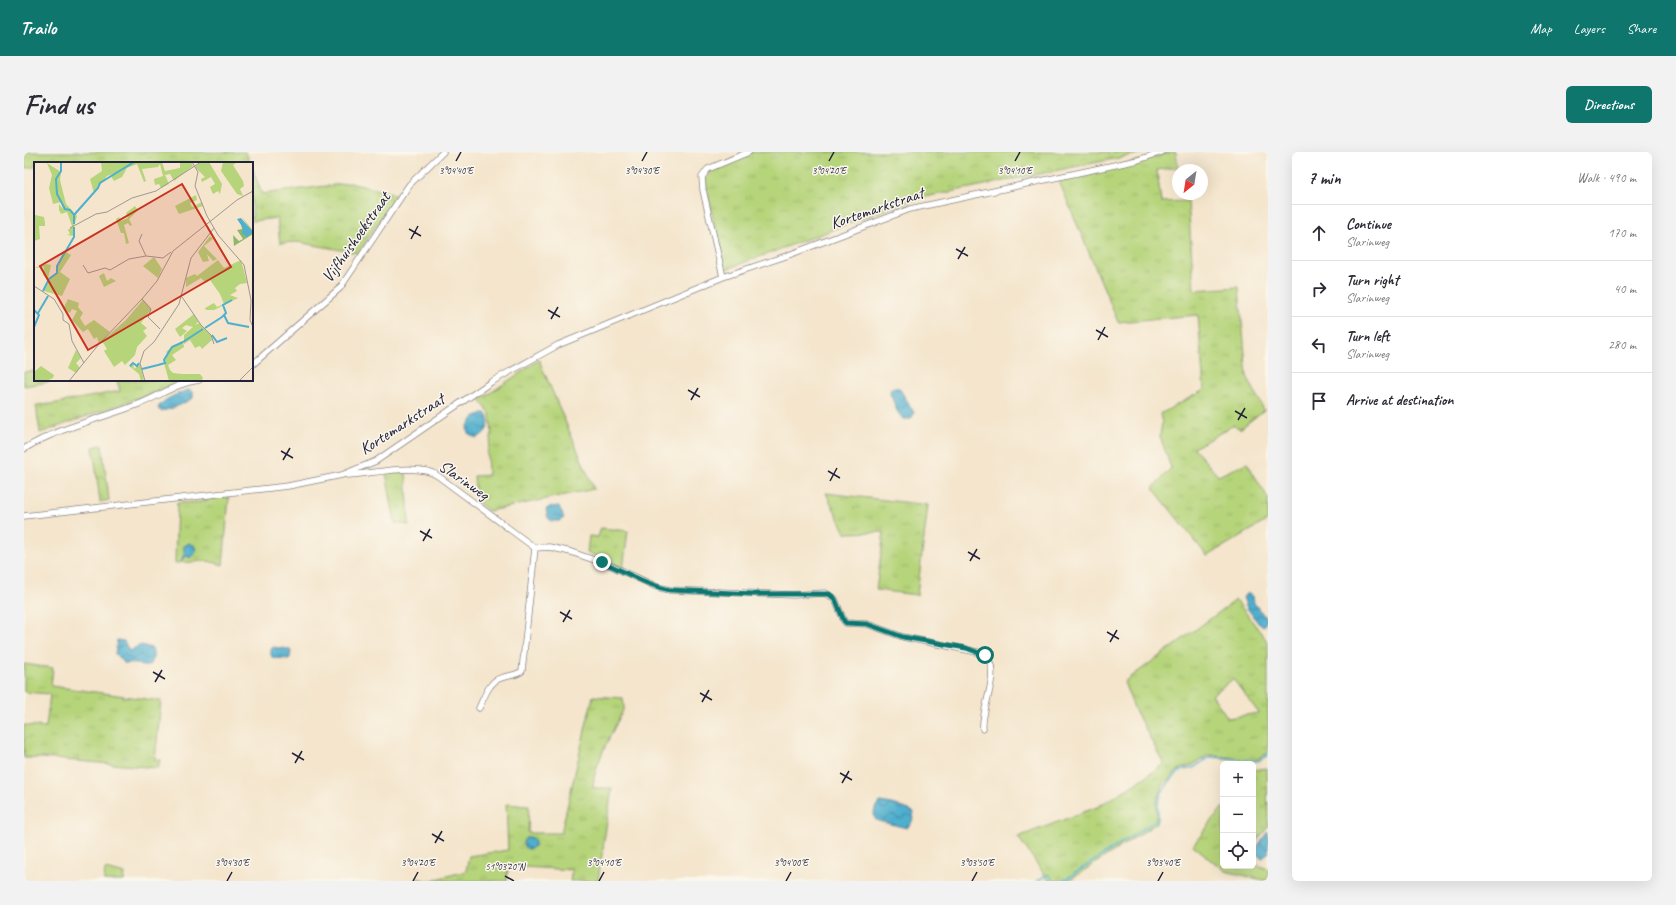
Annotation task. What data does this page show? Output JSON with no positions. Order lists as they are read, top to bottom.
{
  "streets": {
    "street": ["Kortemarkstraat", "Vijfhuishoekstraat", "Slarinweg"]
  },
  "crossings": [
    ["Kortemarkstraat", "Slarinweg"]
  ],
  "north": "bottom left",
  "page": {
    "header": "Trailo",
    "nav": ["Map", "Layers", "Share"],
    "buttons": "Directions",
    "title": "Find us",
    "heading": ["7 min", "Walk · 490 m"],
    "list": [
      ["Continue", "Slarinweg", "170 m"],
      ["Turn right", "Slarinweg", "40 m"],
      ["Turn left", "Slarinweg", "280 m"],
      "Arrive at destination"
    ],
    "map_buttons": ["+", "−"]
  },
  "coordinates": [
    "3°04'40\"E",
    "3°04'30\"E",
    "3°04'20\"E",
    "3°04'10\"E",
    "3°04'00\"E",
    "3°03'50\"E",
    "3°03'40\"E",
    "51°03'20\"N"
  ]
}
